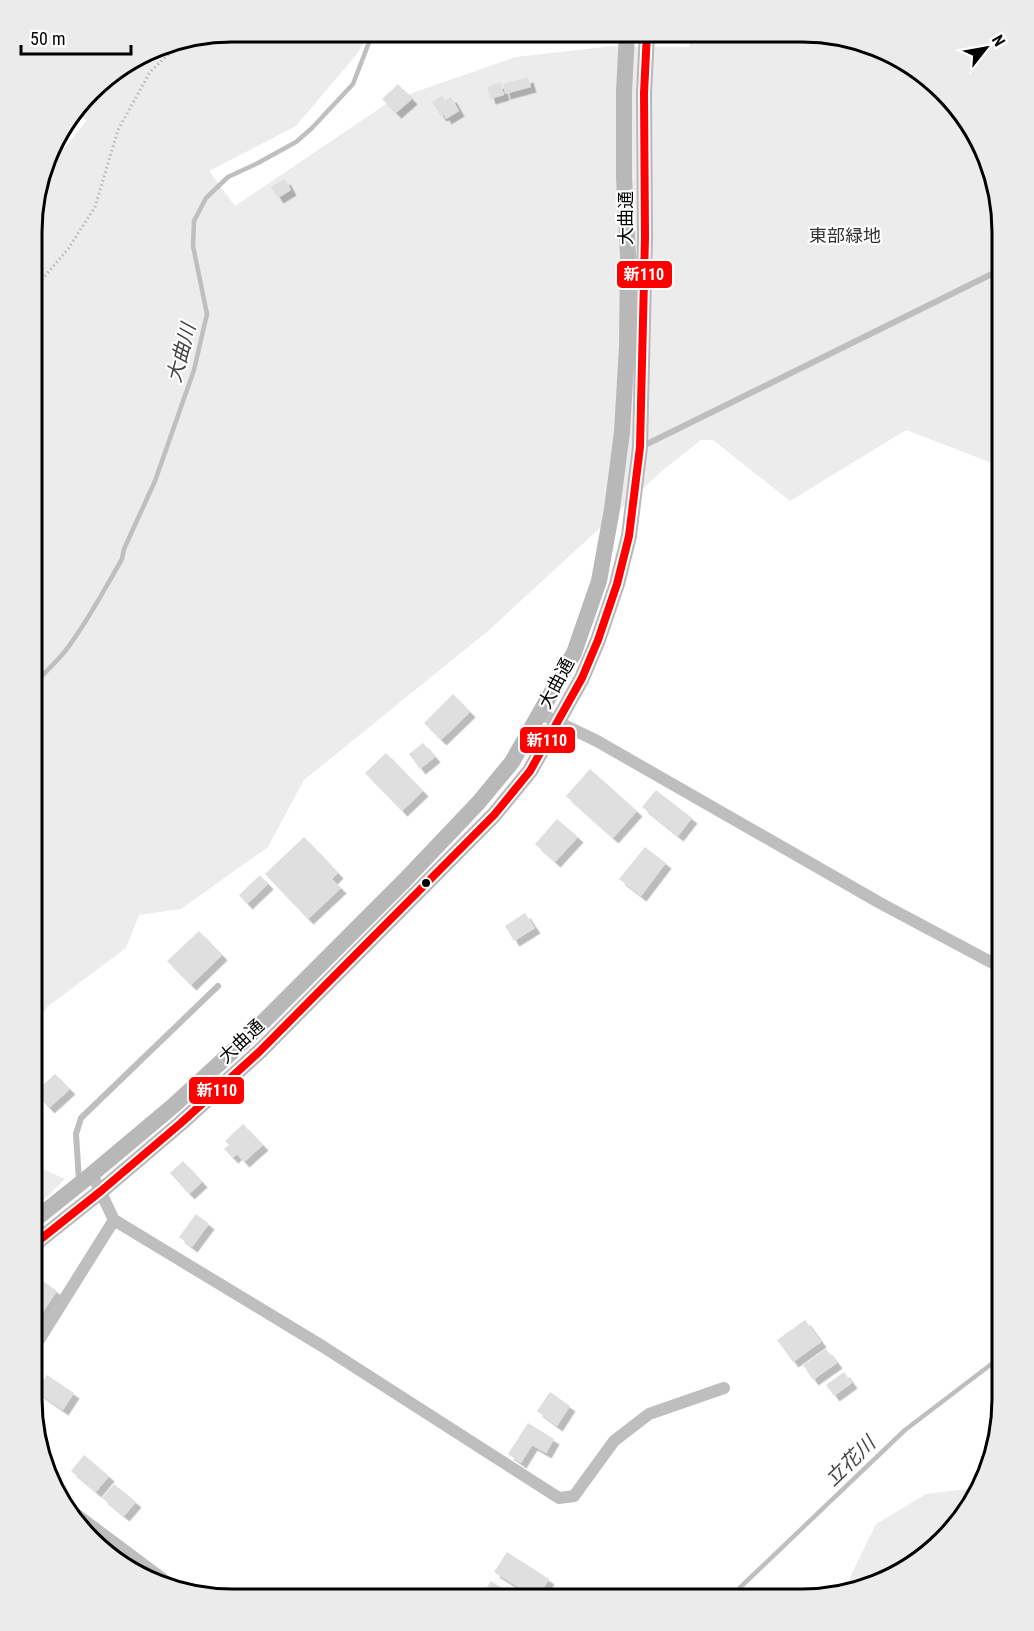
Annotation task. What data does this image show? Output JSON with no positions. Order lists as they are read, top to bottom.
{
  "streets": {
    "street": ["大曲通"]
  },
  "water": ["大曲川", "立花川"],
  "parks": ["東部緑地"],
  "lines": ["transit line 新110"],
  "scale_bar": "50 m",
  "north": "top right"
}
